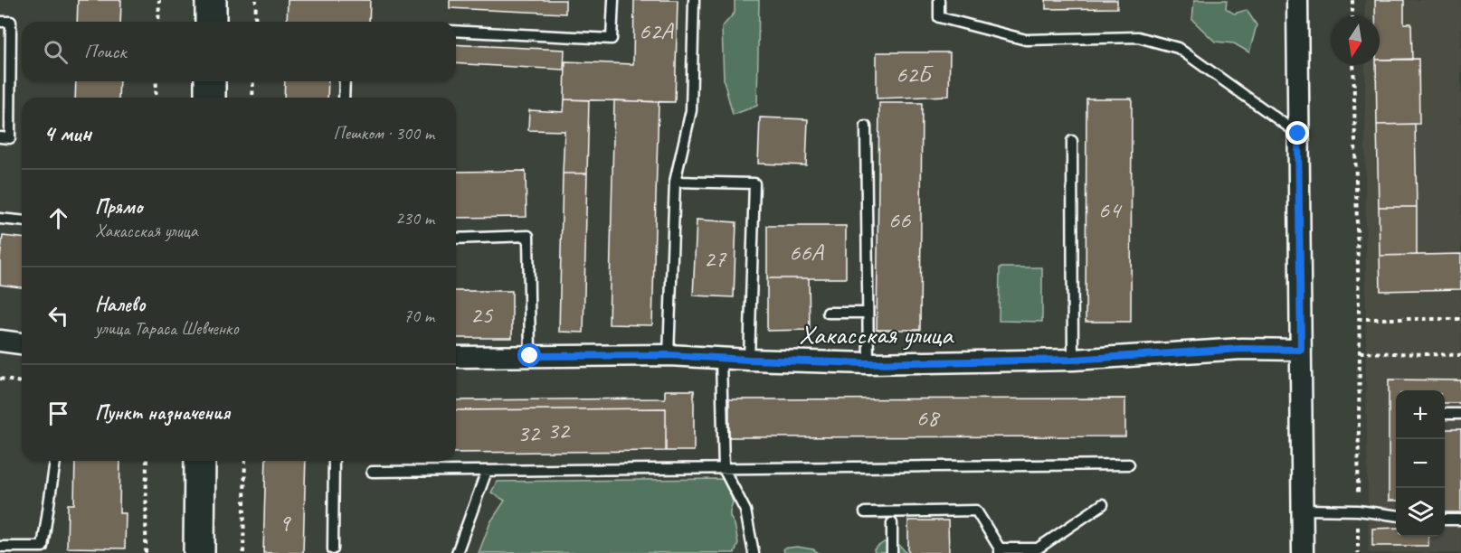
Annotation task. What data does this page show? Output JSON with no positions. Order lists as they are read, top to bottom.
{
  "streets": {
    "street": ["Хакасская улица"]
  },
  "house_numbers": [
    "62А",
    "62Б",
    "64",
    "66",
    "66А",
    "27",
    "25",
    "68",
    "32",
    "32",
    "9"
  ],
  "north": "bottom",
  "page": {
    "search": "Поиск",
    "heading": ["4 мин", "Пешком · 300 m"],
    "list": [
      ["Прямо", "Хакасская улица", "230 m"],
      ["Налево", "улица Тараса Шевченко", "70 m"],
      "Пункт назначения"
    ],
    "map_buttons": ["+", "−"]
  }
}
